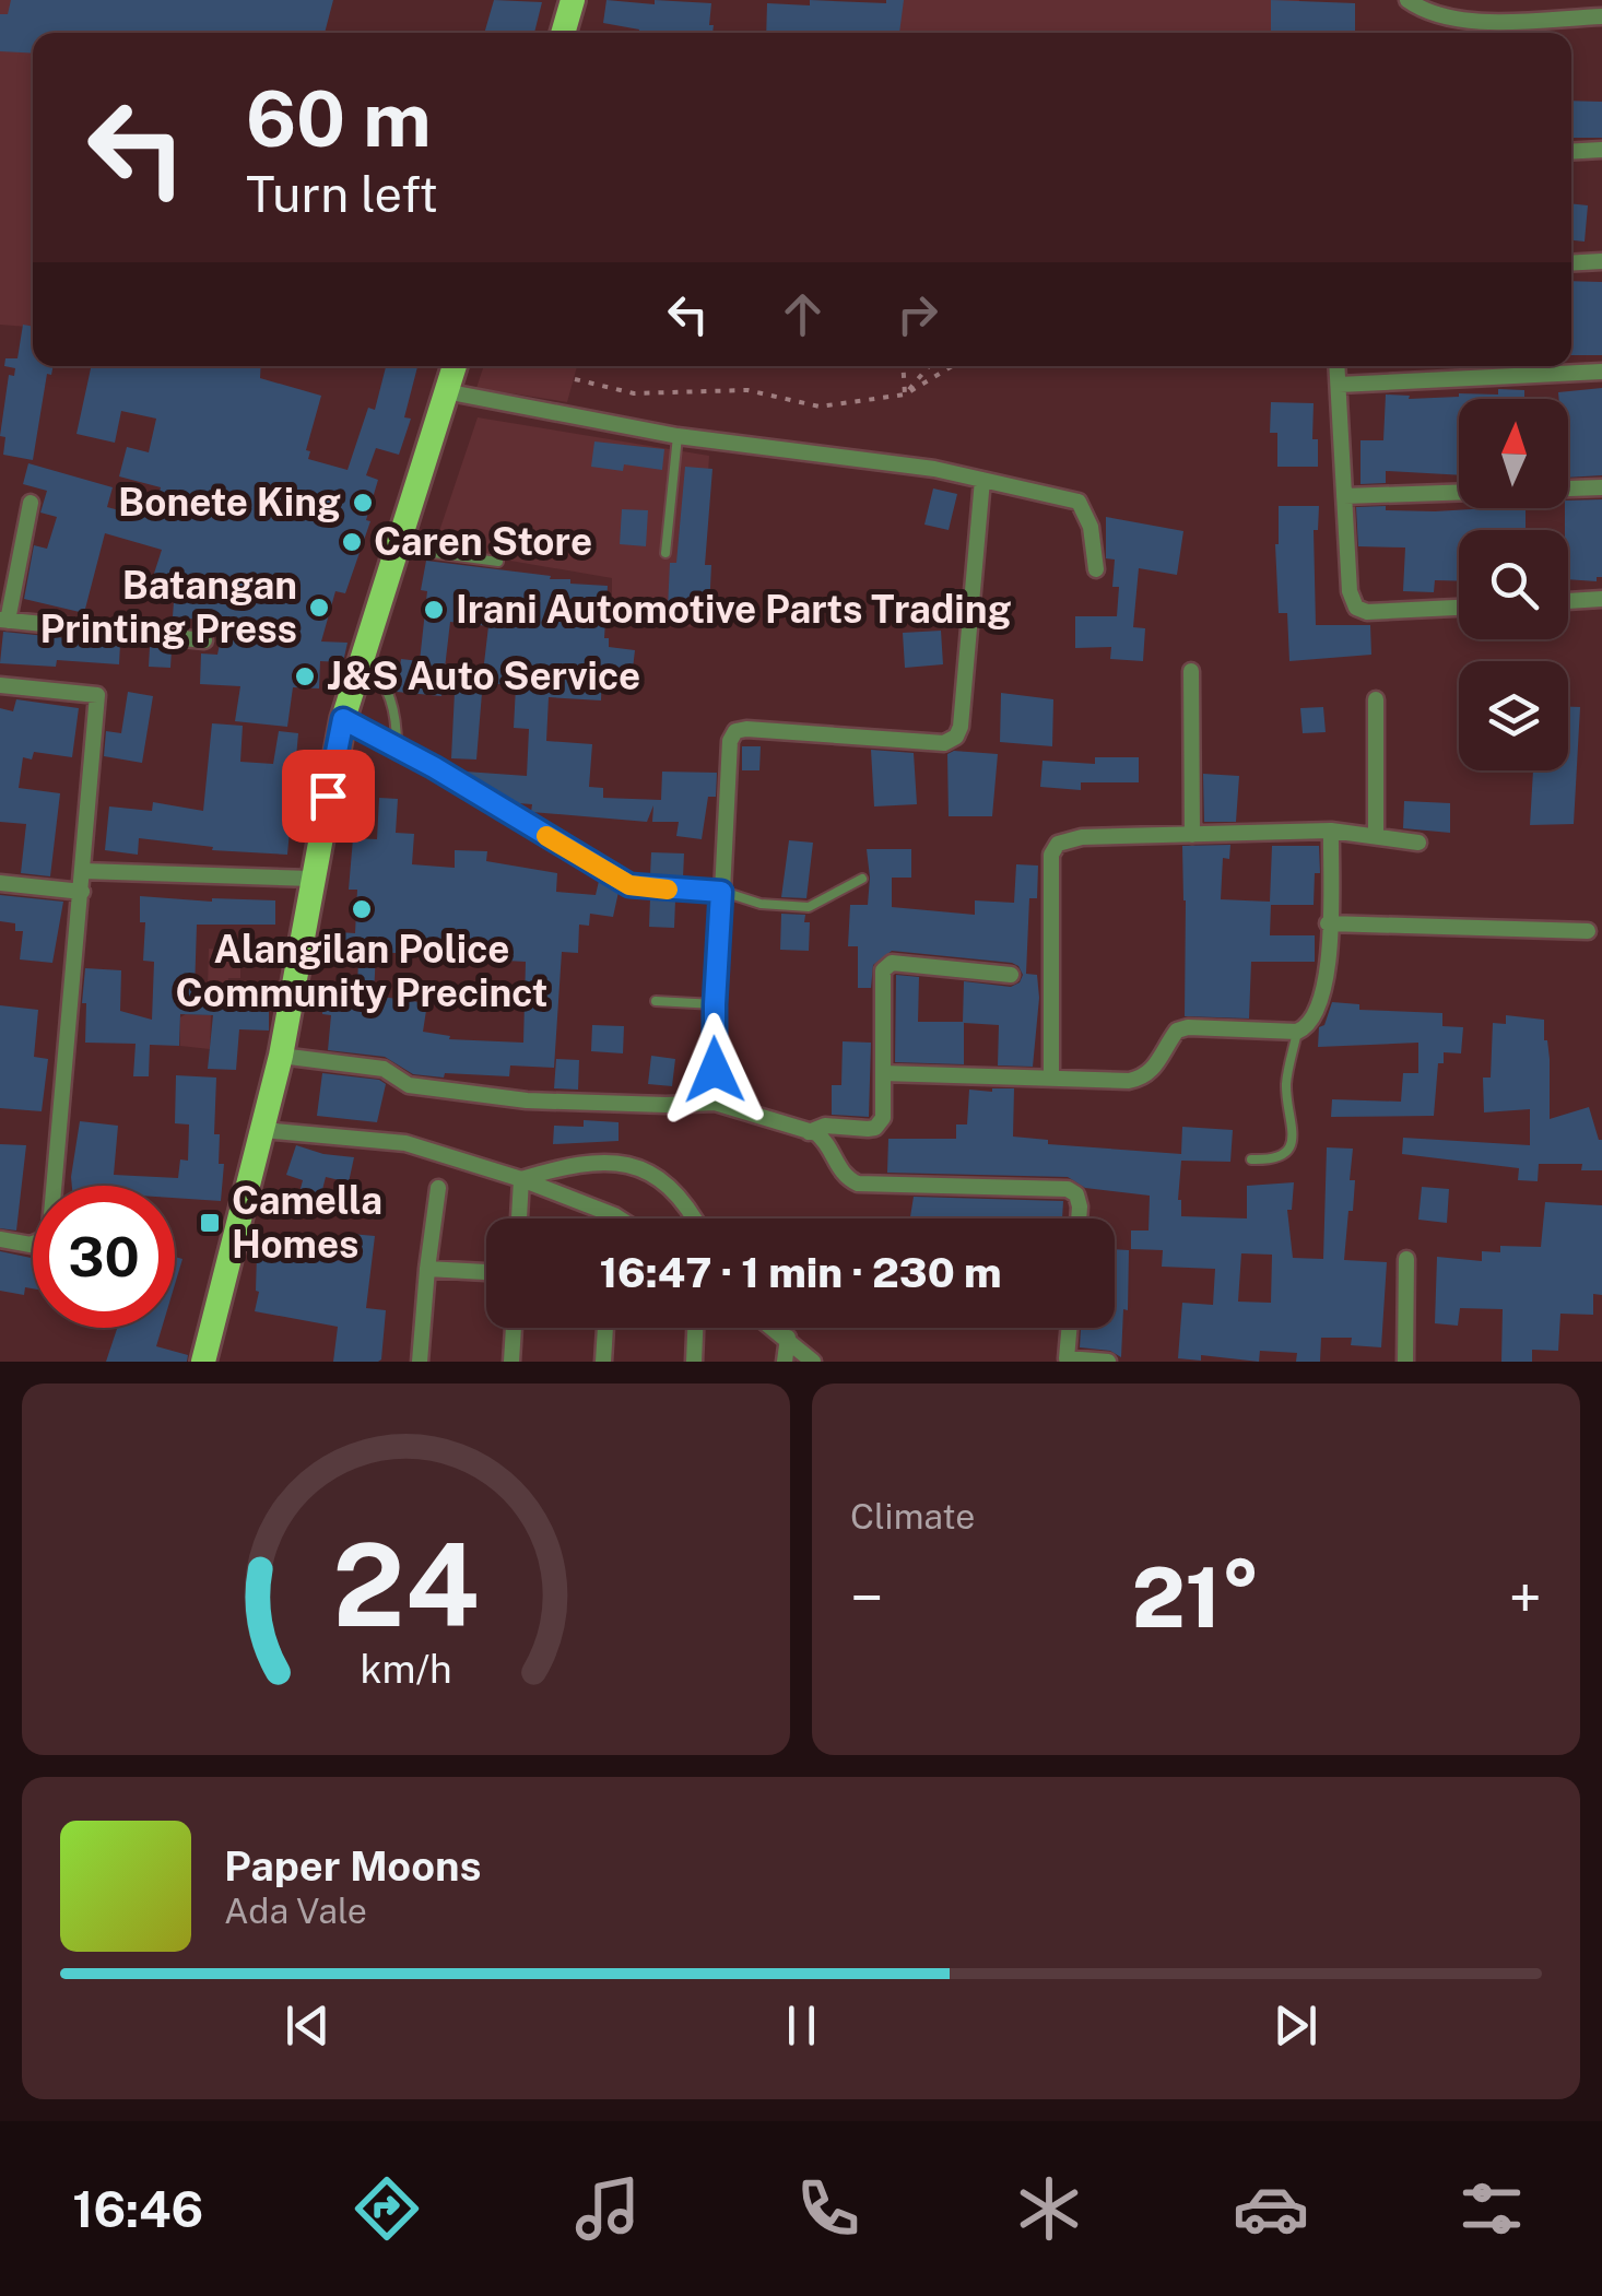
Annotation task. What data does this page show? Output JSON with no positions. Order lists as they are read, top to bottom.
{
  "places": {
    "other": [
      "Bonete King",
      "Caren Store",
      "Batangan Printing Press",
      "Irani Automotive Parts Trading",
      "J&S Auto Service",
      "Alangilan Police Community Precinct"
    ],
    "transit": ["Camella Homes"]
  },
  "north": "top",
  "page": {
    "turn": ["60 m", "Turn left"],
    "limit": "30",
    "trip": "16:47 · 1 min · 230 m",
    "tile": "Climate",
    "heat": ["−", "21°", "+"],
    "song": ["Paper Moons", "Ada Vale"],
    "tabs": "16:46",
    "gauge": ["24", "km/h"]
  }
}
